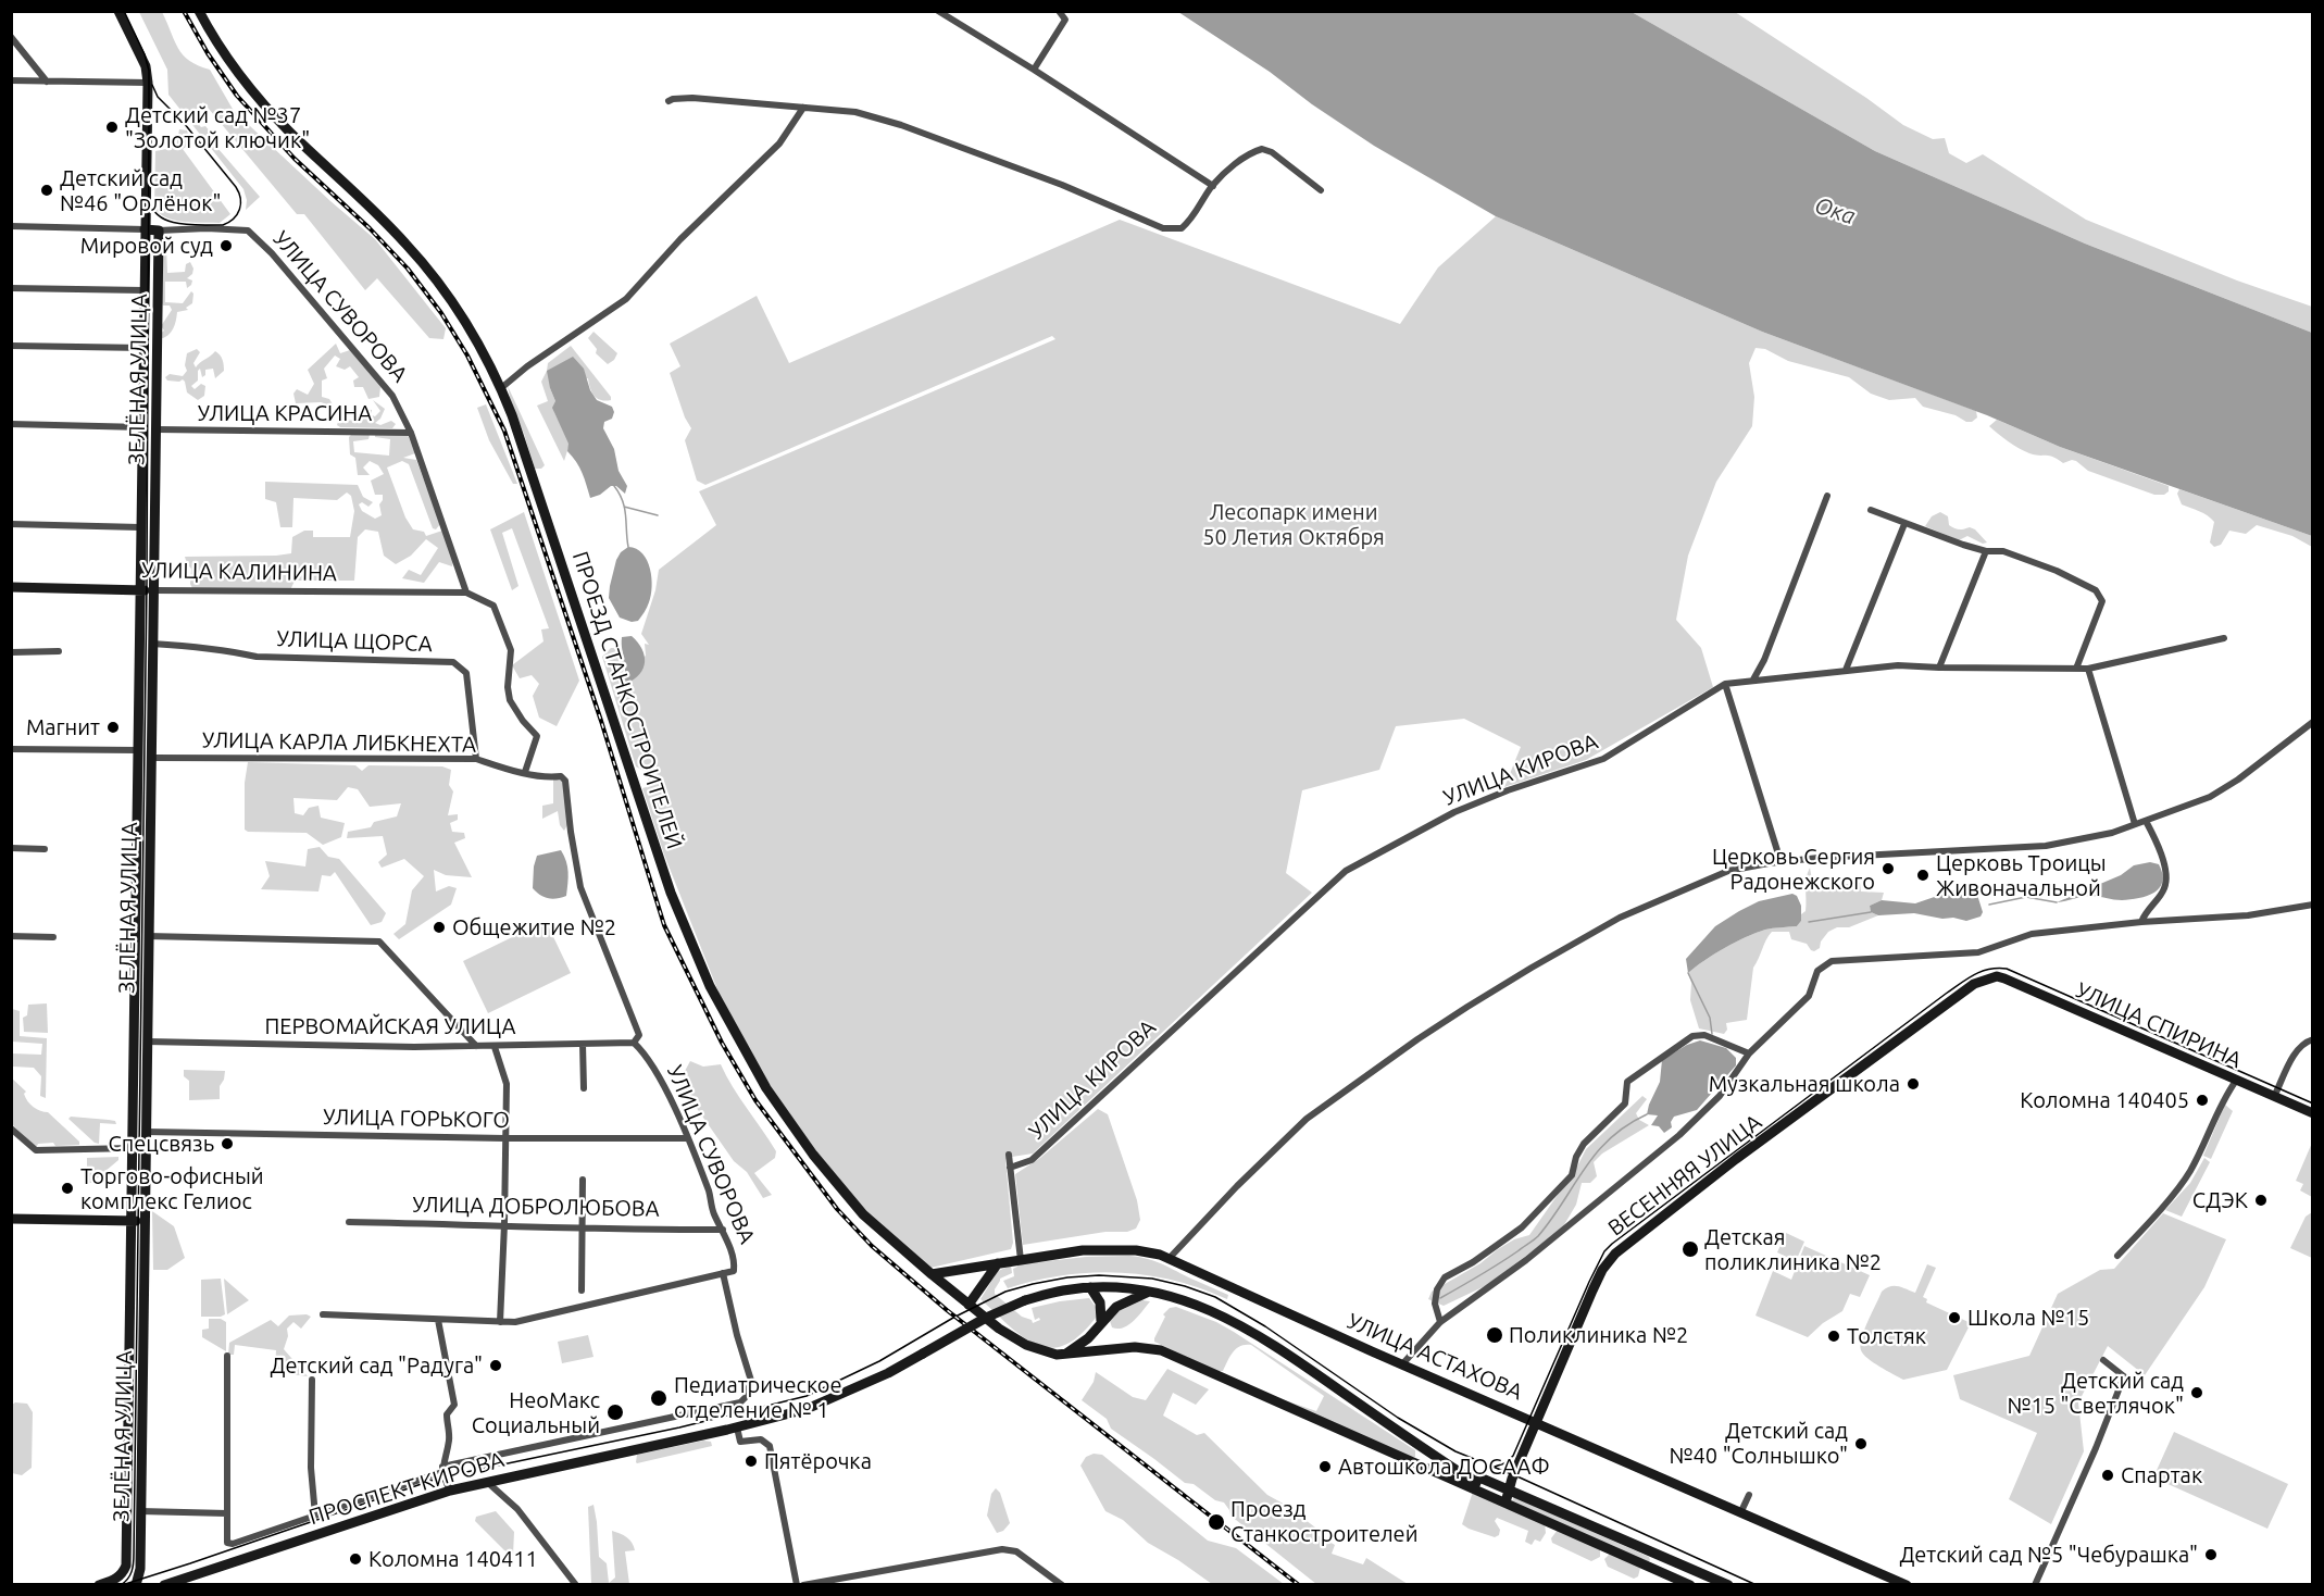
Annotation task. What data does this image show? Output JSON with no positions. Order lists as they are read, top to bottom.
{
  "streets": {
    "main road": [
      "ЗЕЛЁНАЯ УЛИЦА",
      "УЛИЦА КАЛИНИНА",
      "ПРОЕЗД СТАНКОСТРОИТЕЛЕЙ",
      "УЛИЦА СПИРИНА",
      "ВЕСЕННЯЯ УЛИЦА",
      "УЛИЦА АСТАХОВА",
      "ПРОСПЕКТ КИРОВА"
    ],
    "street": [
      "УЛИЦА СУВОРОВА",
      "УЛИЦА КРАСИНА",
      "УЛИЦА ЩОРСА",
      "УЛИЦА КАРЛА ЛИБКНЕХТА",
      "УЛИЦА КИРОВА",
      "ПЕРВОМАЙСКАЯ УЛИЦА",
      "УЛИЦА ГОРЬКОГО",
      "УЛИЦА ДОБРОЛЮБОВА"
    ]
  },
  "crossings": [
    ["УЛИЦА СУВОРОВА", "ЗЕЛЁНАЯ УЛИЦА"],
    ["УЛИЦА СУВОРОВА", "УЛИЦА КРАСИНА"],
    ["УЛИЦА СУВОРОВА", "УЛИЦА КАЛИНИНА"],
    ["УЛИЦА СУВОРОВА", "ПЕРВОМАЙСКАЯ УЛИЦА"],
    ["УЛИЦА СУВОРОВА", "УЛИЦА ГОРЬКОГО"],
    ["УЛИЦА СУВОРОВА", "УЛИЦА ДОБРОЛЮБОВА"],
    ["ЗЕЛЁНАЯ УЛИЦА", "УЛИЦА КРАСИНА"],
    ["ЗЕЛЁНАЯ УЛИЦА", "УЛИЦА КАЛИНИНА"],
    ["ЗЕЛЁНАЯ УЛИЦА", "УЛИЦА ЩОРСА"],
    ["ЗЕЛЁНАЯ УЛИЦА", "УЛИЦА КАРЛА ЛИБКНЕХТА"],
    ["ЗЕЛЁНАЯ УЛИЦА", "ПЕРВОМАЙСКАЯ УЛИЦА"],
    ["ЗЕЛЁНАЯ УЛИЦА", "УЛИЦА ГОРЬКОГО"],
    ["УЛИЦА ЩОРСА", "УЛИЦА КАРЛА ЛИБКНЕХТА"],
    ["ПРОЕЗД СТАНКОСТРОИТЕЛЕЙ", "УЛИЦА АСТАХОВА"],
    ["УЛИЦА СПИРИНА", "ВЕСЕННЯЯ УЛИЦА"],
    ["ВЕСЕННЯЯ УЛИЦА", "УЛИЦА АСТАХОВА"]
  ],
  "water": ["Ока"],
  "parks": ["Лесопарк имени 50 Летия Октября"],
  "places": [
    "Детский сад №37 \"Золотой ключик\"",
    "Детский сад №46 \"Орлёнок\"",
    "Мировой суд",
    "Магнит",
    "Церковь Сергия Радонежского",
    "Церковь Троицы Живоначальной",
    "Общежитие №2",
    "Музкальная школа",
    "Коломна 140405",
    "Спецсвязь",
    "Торгово-офисный комплекс Гелиос",
    "СДЭК",
    "Детская поликлиника №2",
    "Школа №15",
    "Поликлиника №2",
    "Толстяк",
    "Детский сад \"Радуга\"",
    "Детский сад №15 \"Светлячок\"",
    "Педиатрическое отделение № 1",
    "НеоМакс Социальный",
    "Детский сад №40 \"Солнышко\"",
    "Пятёрочка",
    "Автошкола ДОСААФ",
    "Спартак",
    "Проезд Станкостроителей",
    "Детский сад №5 \"Чебурашка\"",
    "Коломна 140411"
  ]
}
